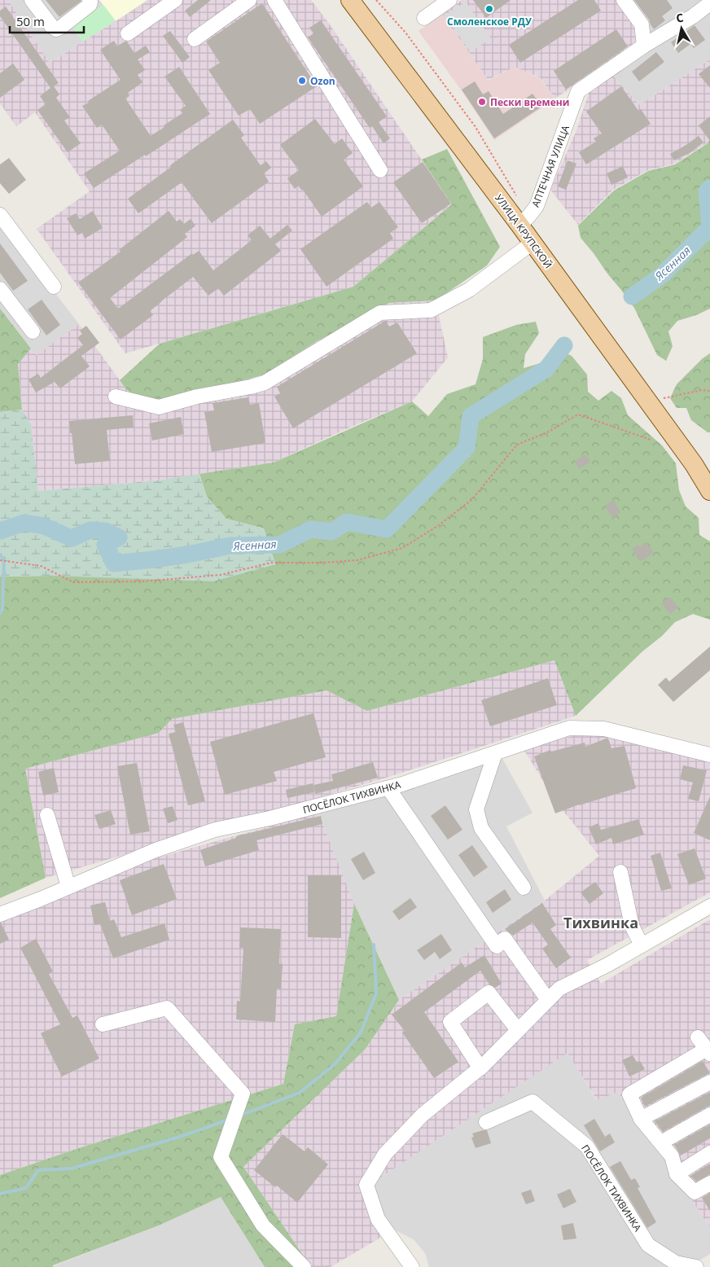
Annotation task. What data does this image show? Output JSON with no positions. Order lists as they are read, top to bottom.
{
  "streets": {
    "main road": ["УЛИЦА КРУПСКОЙ"],
    "street": ["АПТЕЧНАЯ УЛИЦА", "ПОСЁЛОК ТИХВИНКА"]
  },
  "crossings": [
    ["АПТЕЧНАЯ УЛИЦА", "УЛИЦА КРУПСКОЙ"]
  ],
  "districts": ["Тихвинка"],
  "water": ["Ясенная"],
  "places": ["Смоленское РДУ", "Ozon", "Пески времени"],
  "scale_bar": "50 m",
  "north": "top"
}
